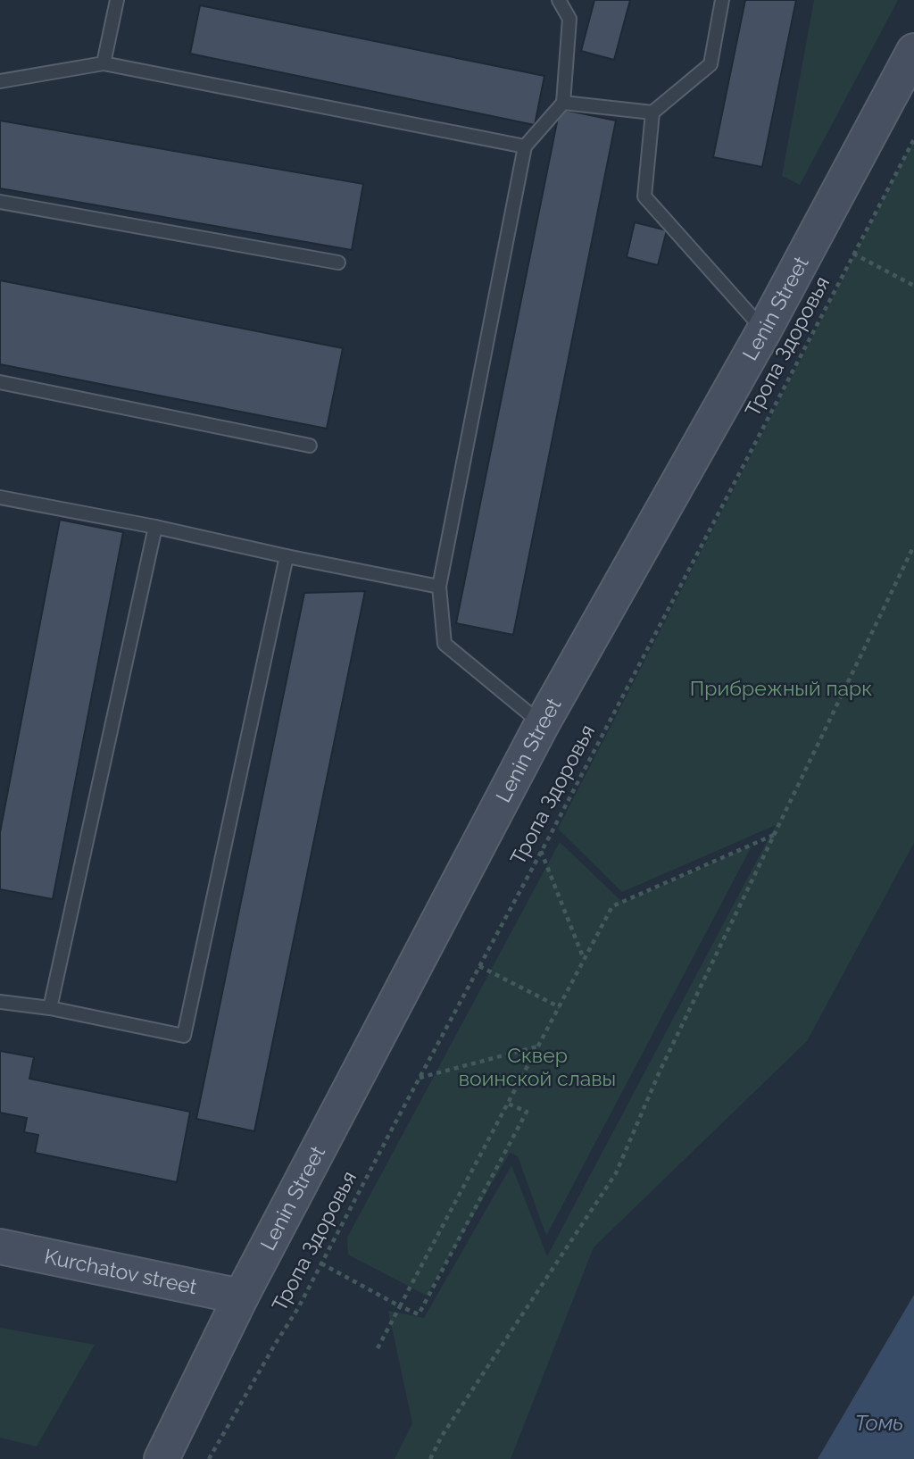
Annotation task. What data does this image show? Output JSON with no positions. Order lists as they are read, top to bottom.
{
  "streets": {
    "street": ["Lenin Street", "Kurchatov street"],
    "path": ["Тропа Здоровья"]
  },
  "crossings": [
    ["Lenin Street", "Kurchatov street"]
  ],
  "water": ["Томь"],
  "parks": ["Прибрежный парк", "Сквер воинской славы"]
}
